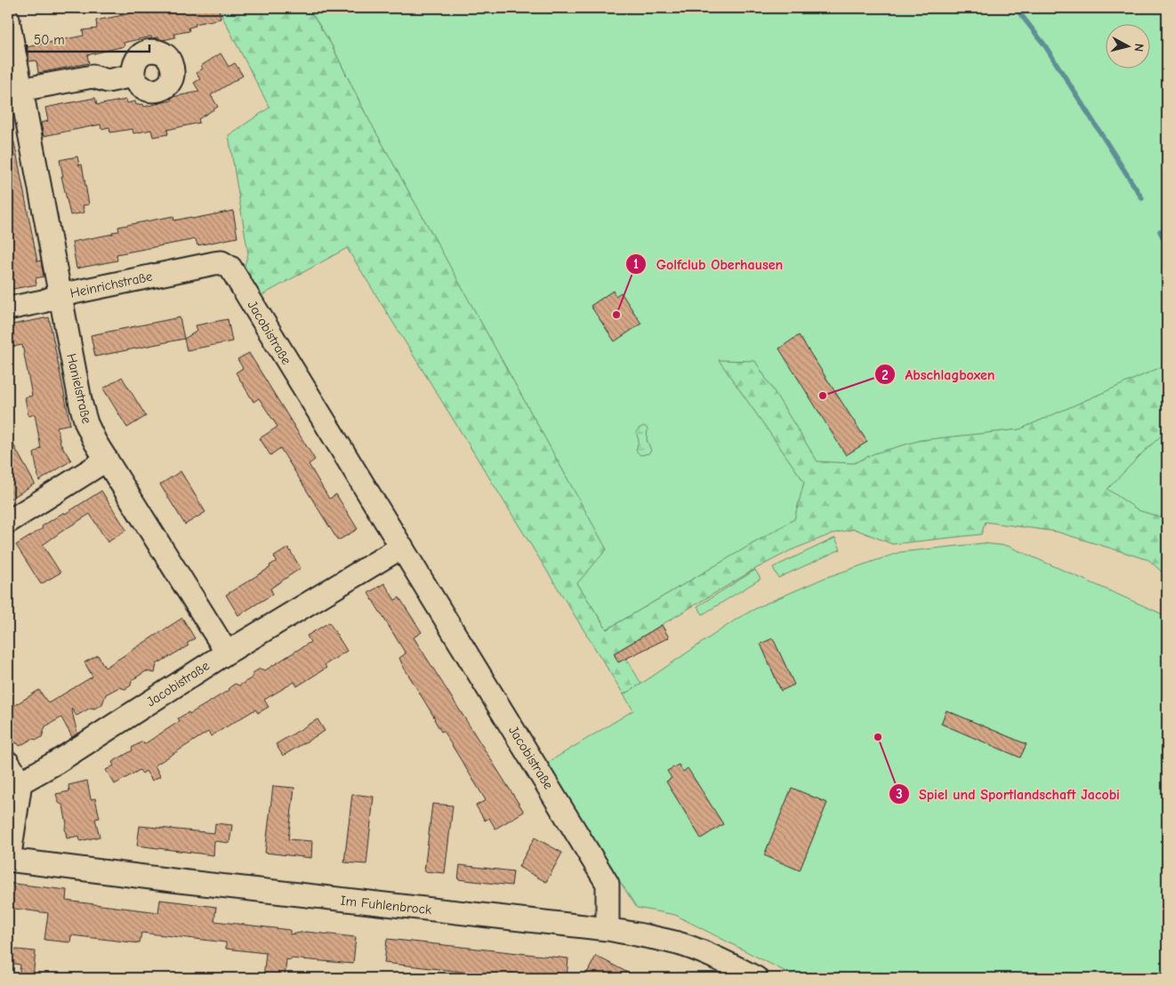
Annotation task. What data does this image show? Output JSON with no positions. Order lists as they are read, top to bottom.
{
  "streets": {
    "street": [
      "Heinrichstraße",
      "Jacobistraße",
      "Hanielstraße",
      "Im Fuhlenbrock"
    ]
  },
  "crossings": [
    ["Heinrichstraße", "Jacobistraße"],
    ["Heinrichstraße", "Hanielstraße"],
    ["Jacobistraße", "Hanielstraße"],
    ["Jacobistraße", "Im Fuhlenbrock"]
  ],
  "places": ["Golfclub Oberhausen", "Abschlagboxen", "Spiel und Sportlandschaft Jacobi"],
  "scale_bar": "50 m",
  "north": "right"
}
